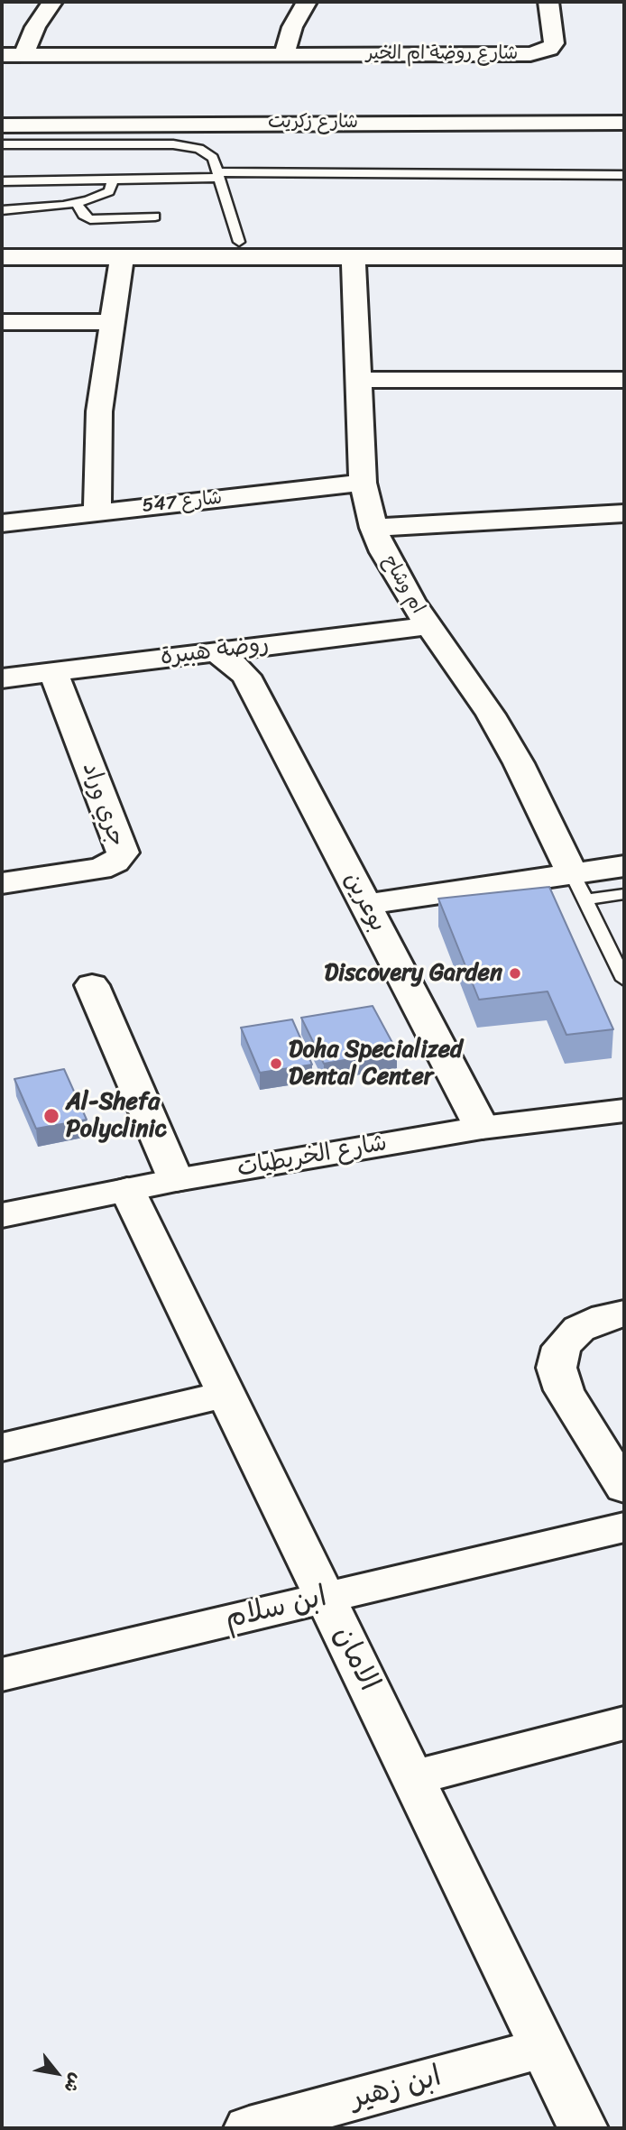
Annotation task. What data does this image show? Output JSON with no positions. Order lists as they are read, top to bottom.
{
  "streets": {
    "street": [
      "شارع روضة ام الخير",
      "شارع زكريت",
      "شارع 547",
      "ام وشاح",
      "روضة هبيرة",
      "جري وراد",
      "بوعرين",
      "شارع الخريطيات",
      "ابن سلام",
      "الامان",
      "ابن زهير"
    ]
  },
  "crossings": [
    ["شارع 547", "ام وشاح"],
    ["ام وشاح", "روضة هبيرة"],
    ["روضة هبيرة", "جري وراد"],
    ["روضة هبيرة", "بوعرين"],
    ["بوعرين", "شارع الخريطيات"],
    ["شارع الخريطيات", "الامان"],
    ["ابن سلام", "الامان"],
    ["الامان", "ابن زهير"]
  ],
  "places": ["Discovery Garden", "Doha Specialized Dental Center", "Al-Shefa Polyclinic"],
  "north": "bottom right"
}
